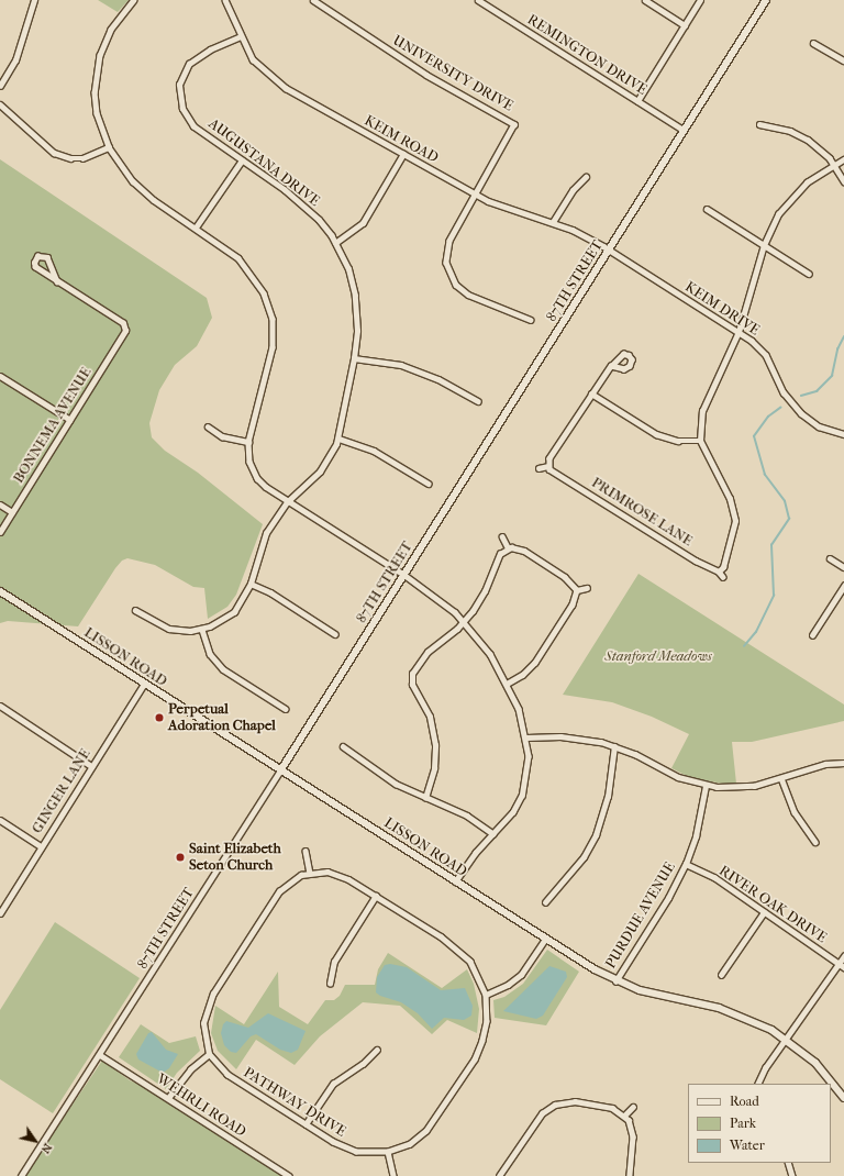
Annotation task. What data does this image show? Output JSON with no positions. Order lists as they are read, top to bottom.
{
  "streets": {
    "street": [
      "REMINGTON DRIVE",
      "UNIVERSITY DRIVE",
      "KEIM ROAD",
      "AUGUSTANA DRIVE",
      "87TH STREET",
      "KEIM DRIVE",
      "BONNEMA AVENUE",
      "PRIMROSE LANE",
      "LISSON ROAD",
      "GINGER LANE",
      "RIVER OAK DRIVE",
      "PURDUE AVENUE",
      "PATHWAY DRIVE",
      "WEHRLI ROAD"
    ]
  },
  "crossings": [
    ["REMINGTON DRIVE", "87TH STREET"],
    ["UNIVERSITY DRIVE", "KEIM ROAD"],
    ["KEIM ROAD", "AUGUSTANA DRIVE"],
    ["KEIM ROAD", "87TH STREET"],
    ["KEIM ROAD", "KEIM DRIVE"],
    ["87TH STREET", "KEIM DRIVE"],
    ["87TH STREET", "LISSON ROAD"],
    ["87TH STREET", "WEHRLI ROAD"],
    ["LISSON ROAD", "GINGER LANE"],
    ["LISSON ROAD", "PURDUE AVENUE"],
    ["RIVER OAK DRIVE", "PURDUE AVENUE"]
  ],
  "parks": ["Stanford Meadows"],
  "places": ["Perpetual Adoration Chapel", "Saint Elizabeth Seton Church"],
  "legend": ["Road", "Park", "Water"],
  "north": "bottom right"
}
